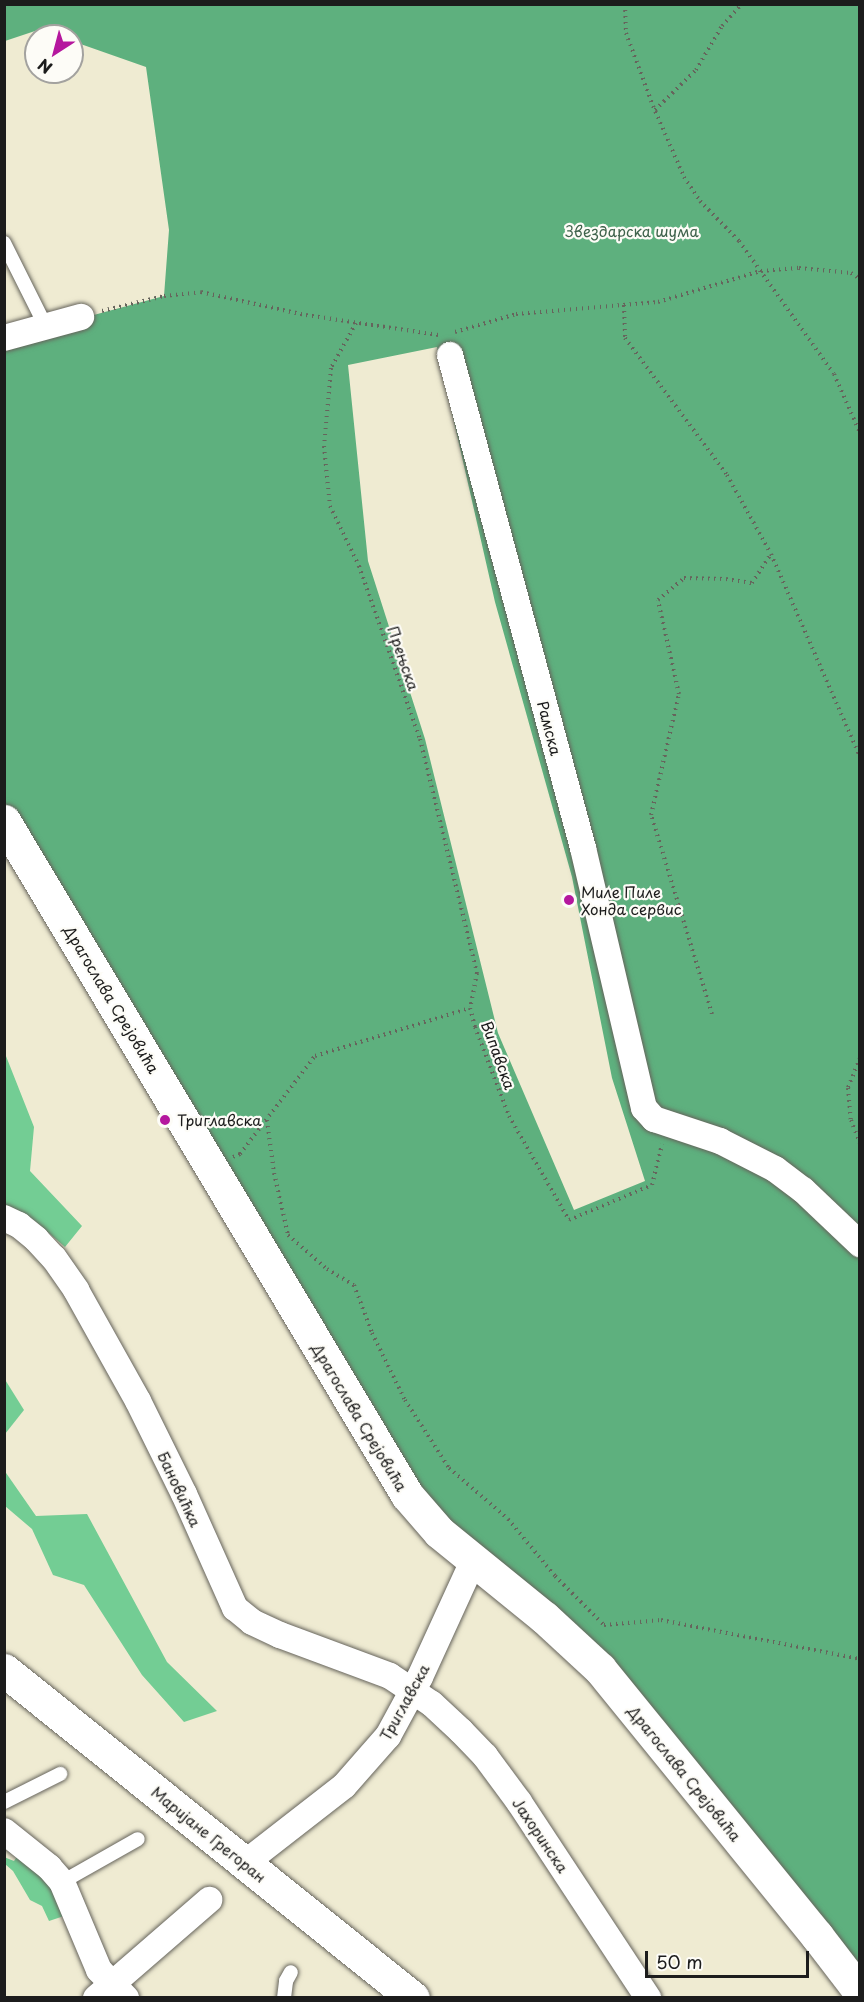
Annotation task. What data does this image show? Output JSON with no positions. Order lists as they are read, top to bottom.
{
  "streets": {
    "main road": ["Драгослава Срејовића", "Маријане Грегоран"],
    "street": [
      "Рамска",
      "Бановићка",
      "Триглавска",
      "Јахоринска"
    ],
    "path": ["Прењска", "Випавска"]
  },
  "crossings": [
    ["Прењска", "Випавска"],
    ["Рамска", "Випавска"],
    ["Драгослава Срејовића", "Випавска"],
    ["Драгослава Срејовића", "Триглавска"],
    ["Бановићка", "Триглавска"],
    ["Бановићка", "Јахоринска"],
    ["Триглавска", "Маријане Грегоран"],
    ["Триглавска", "Јахоринска"]
  ],
  "parks": ["Звездарска шума"],
  "places": ["Миле Пиле Хонда сервис", "Триглавска"],
  "scale_bar": "50 m",
  "north": "bottom left"
}
